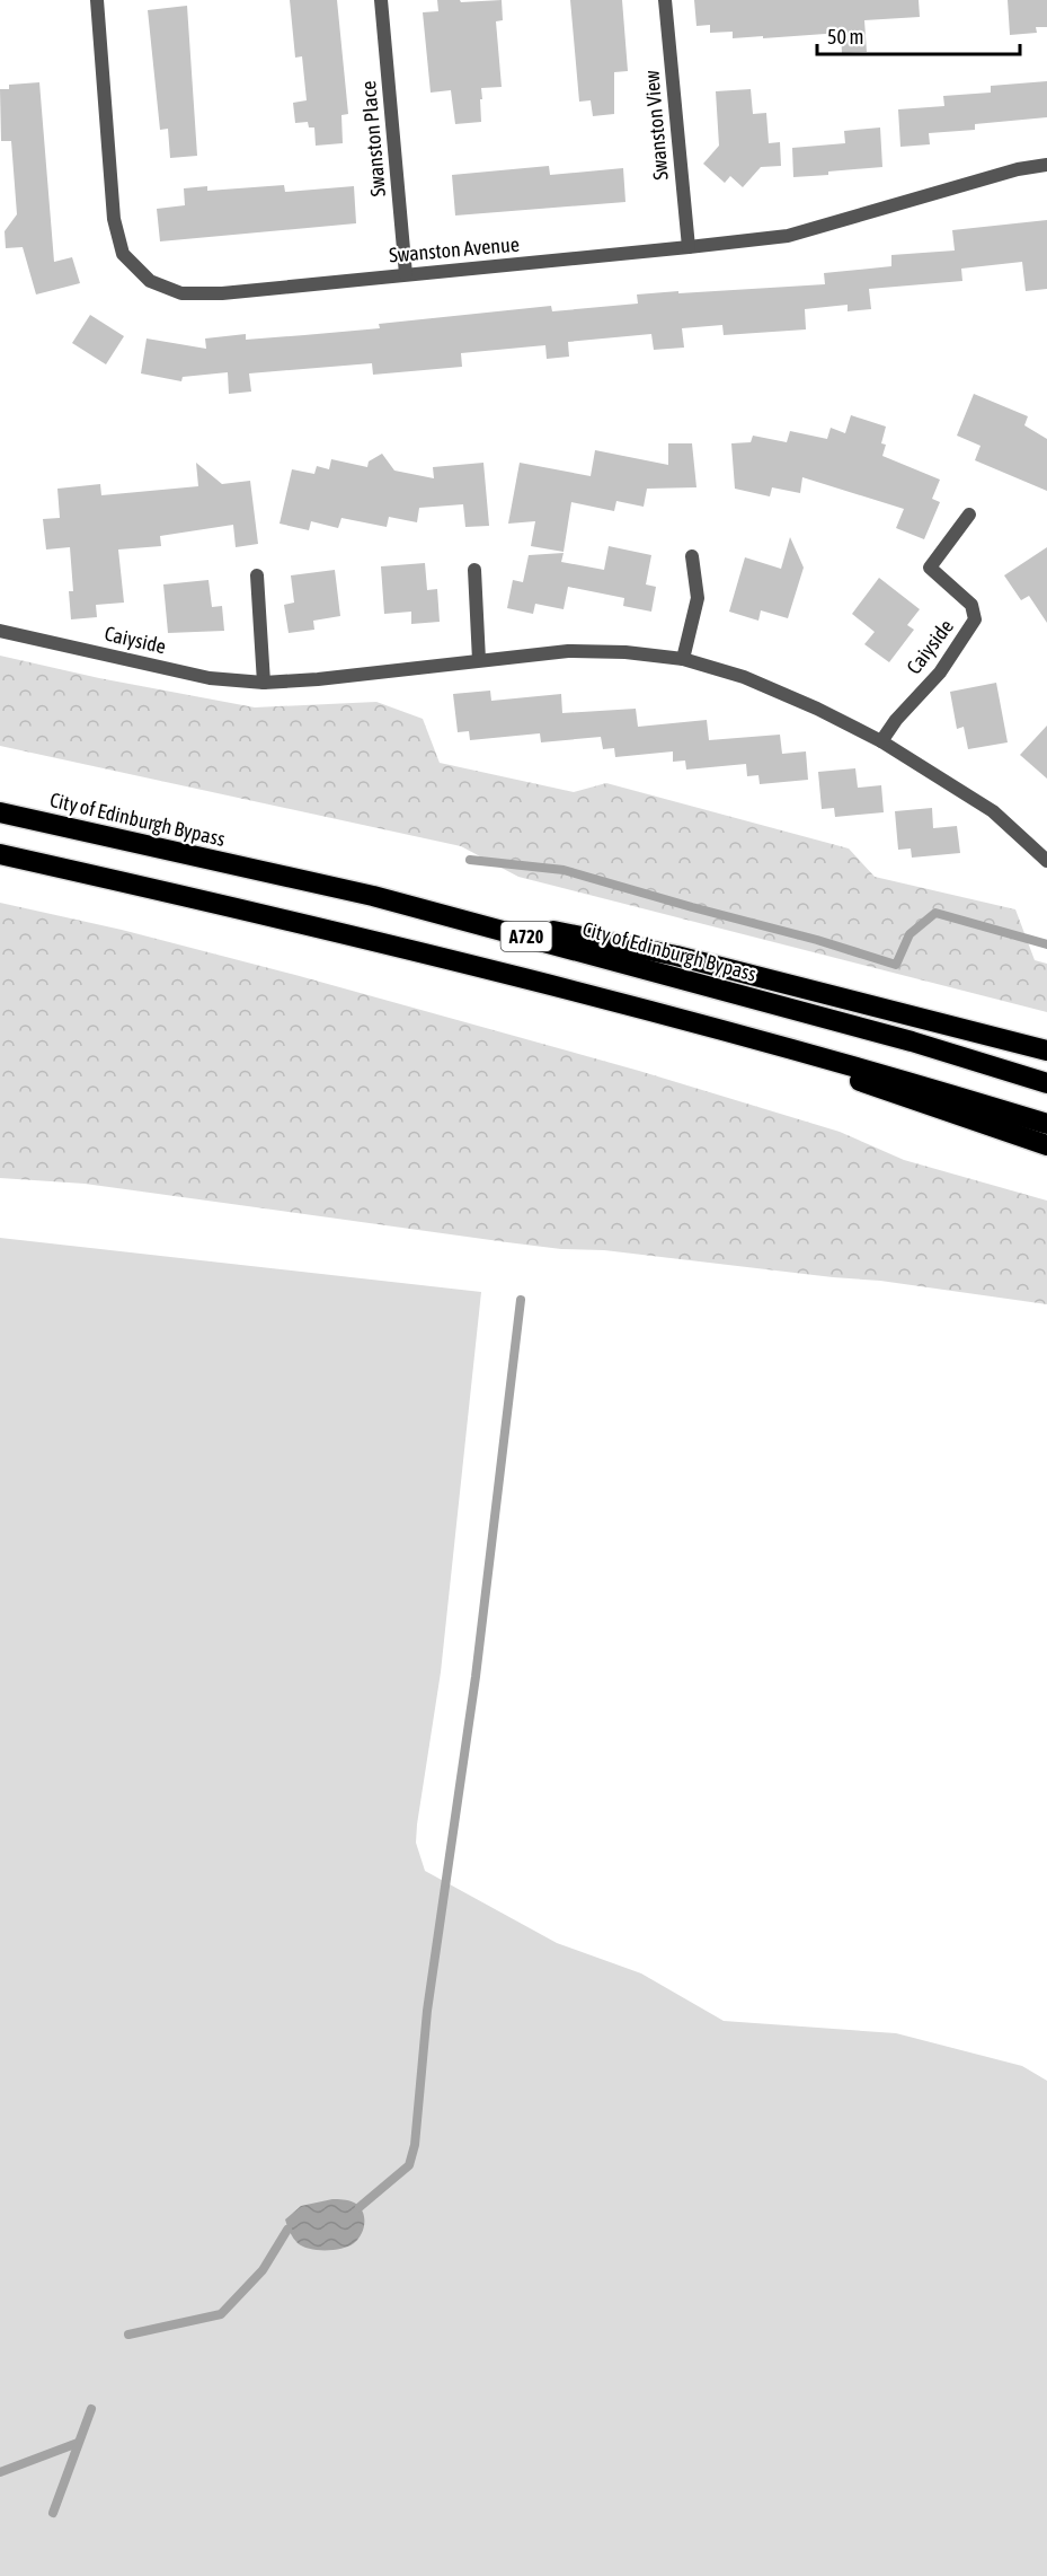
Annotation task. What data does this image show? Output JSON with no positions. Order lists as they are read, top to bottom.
{
  "streets": {
    "highway": ["City of Edinburgh Bypass", "A720"],
    "street": [
      "Swanston View",
      "Swanston Place",
      "Swanston Avenue",
      "Caiyside"
    ]
  },
  "crossings": [
    ["Swanston View", "Swanston Avenue"],
    ["Swanston Place", "Swanston Avenue"]
  ],
  "scale_bar": "50 m"
}
